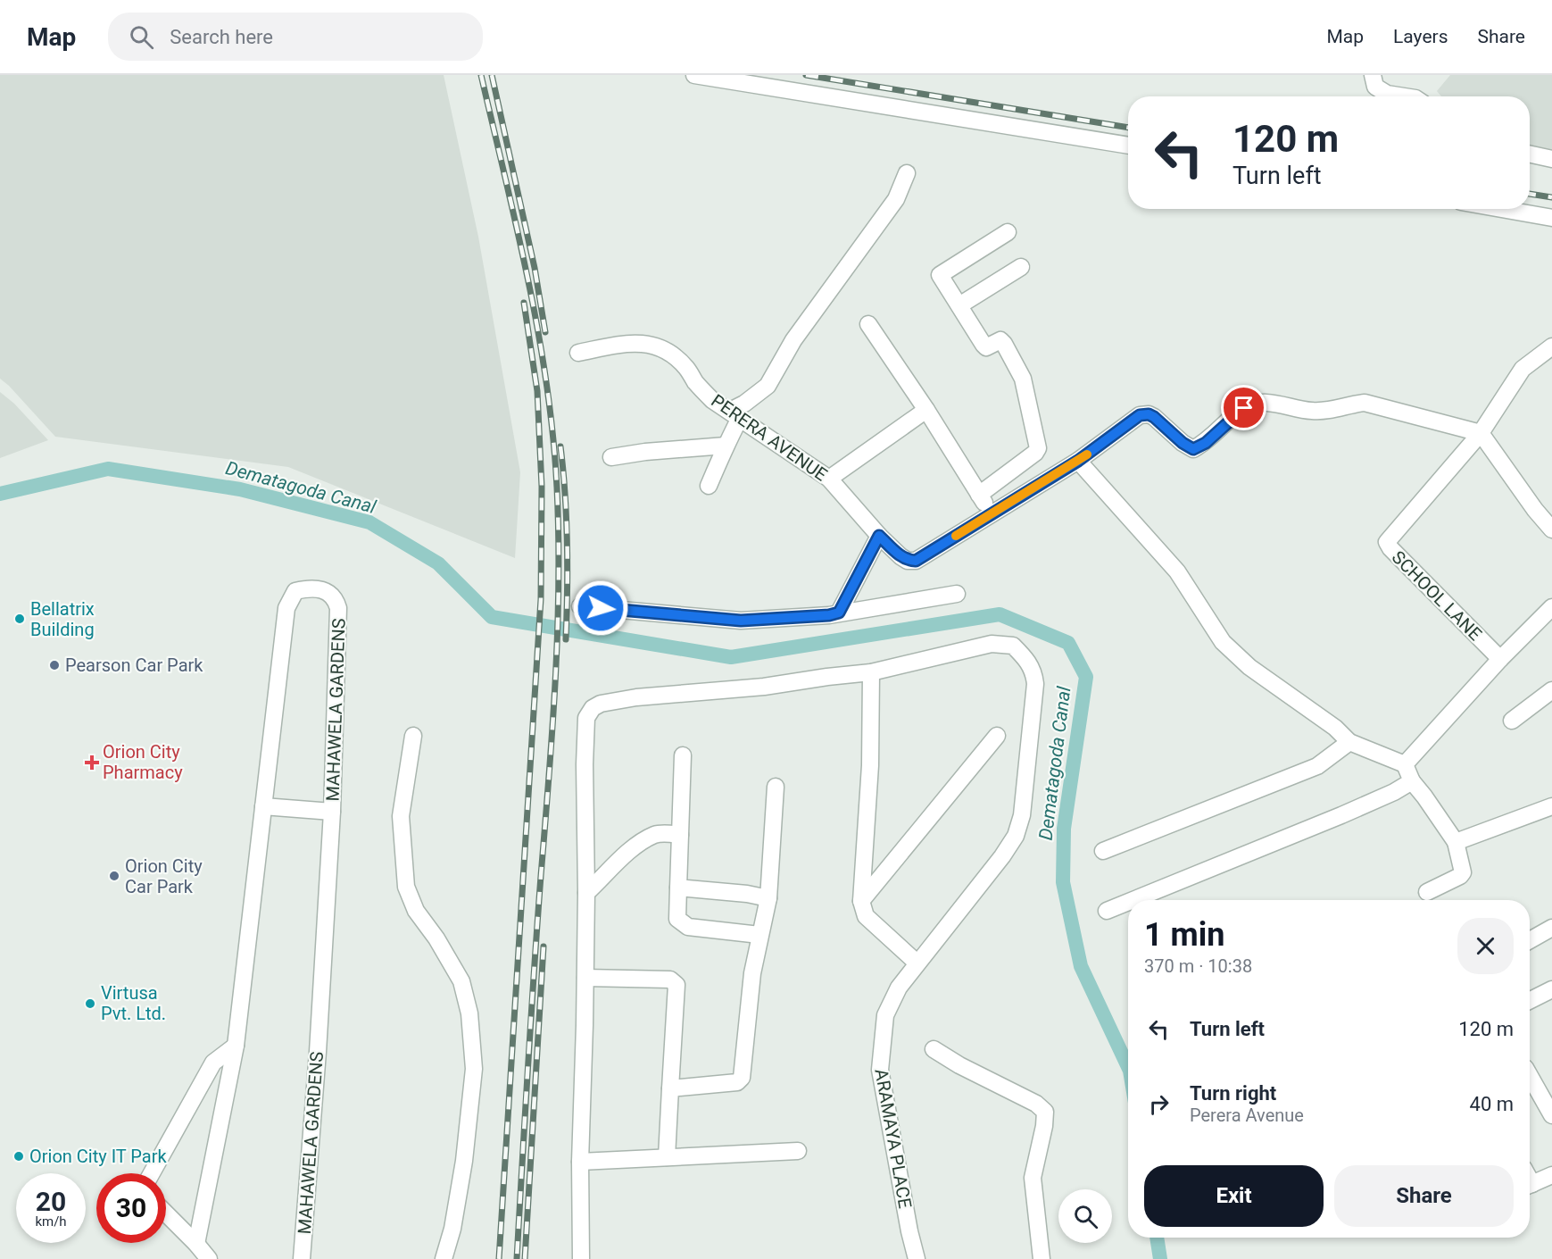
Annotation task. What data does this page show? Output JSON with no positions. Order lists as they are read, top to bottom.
{
  "streets": {
    "street": [
      "PERERA AVENUE",
      "SCHOOL LANE",
      "MAHAWELA GARDENS",
      "ARAMAYA PLACE"
    ]
  },
  "crossings": [
    ["PERERA AVENUE", "SCHOOL LANE"]
  ],
  "water": ["Dematagoda Canal"],
  "places": {
    "other": [
      "Bellatrix Building",
      "Pearson Car Park",
      "Orion City Car Park",
      "Virtusa Pvt. Ltd.",
      "Orion City IT Park"
    ],
    "health": ["Orion City Pharmacy"]
  },
  "page": {
    "header": "Map",
    "search": "Search here",
    "nav": ["Map", "Layers", "Share"],
    "turn": ["120 m", "Turn left"],
    "heading": ["1 min", "370 m · 10:38"],
    "list": [
      {
        "name": "Turn left",
        "value": "120 m"
      },
      {
        "name": "Turn right",
        "note": "Perera Avenue",
        "value": "40 m"
      }
    ],
    "buttons": ["Exit", "Share"],
    "speed": "20 km/h",
    "limit": "30"
  }
}
